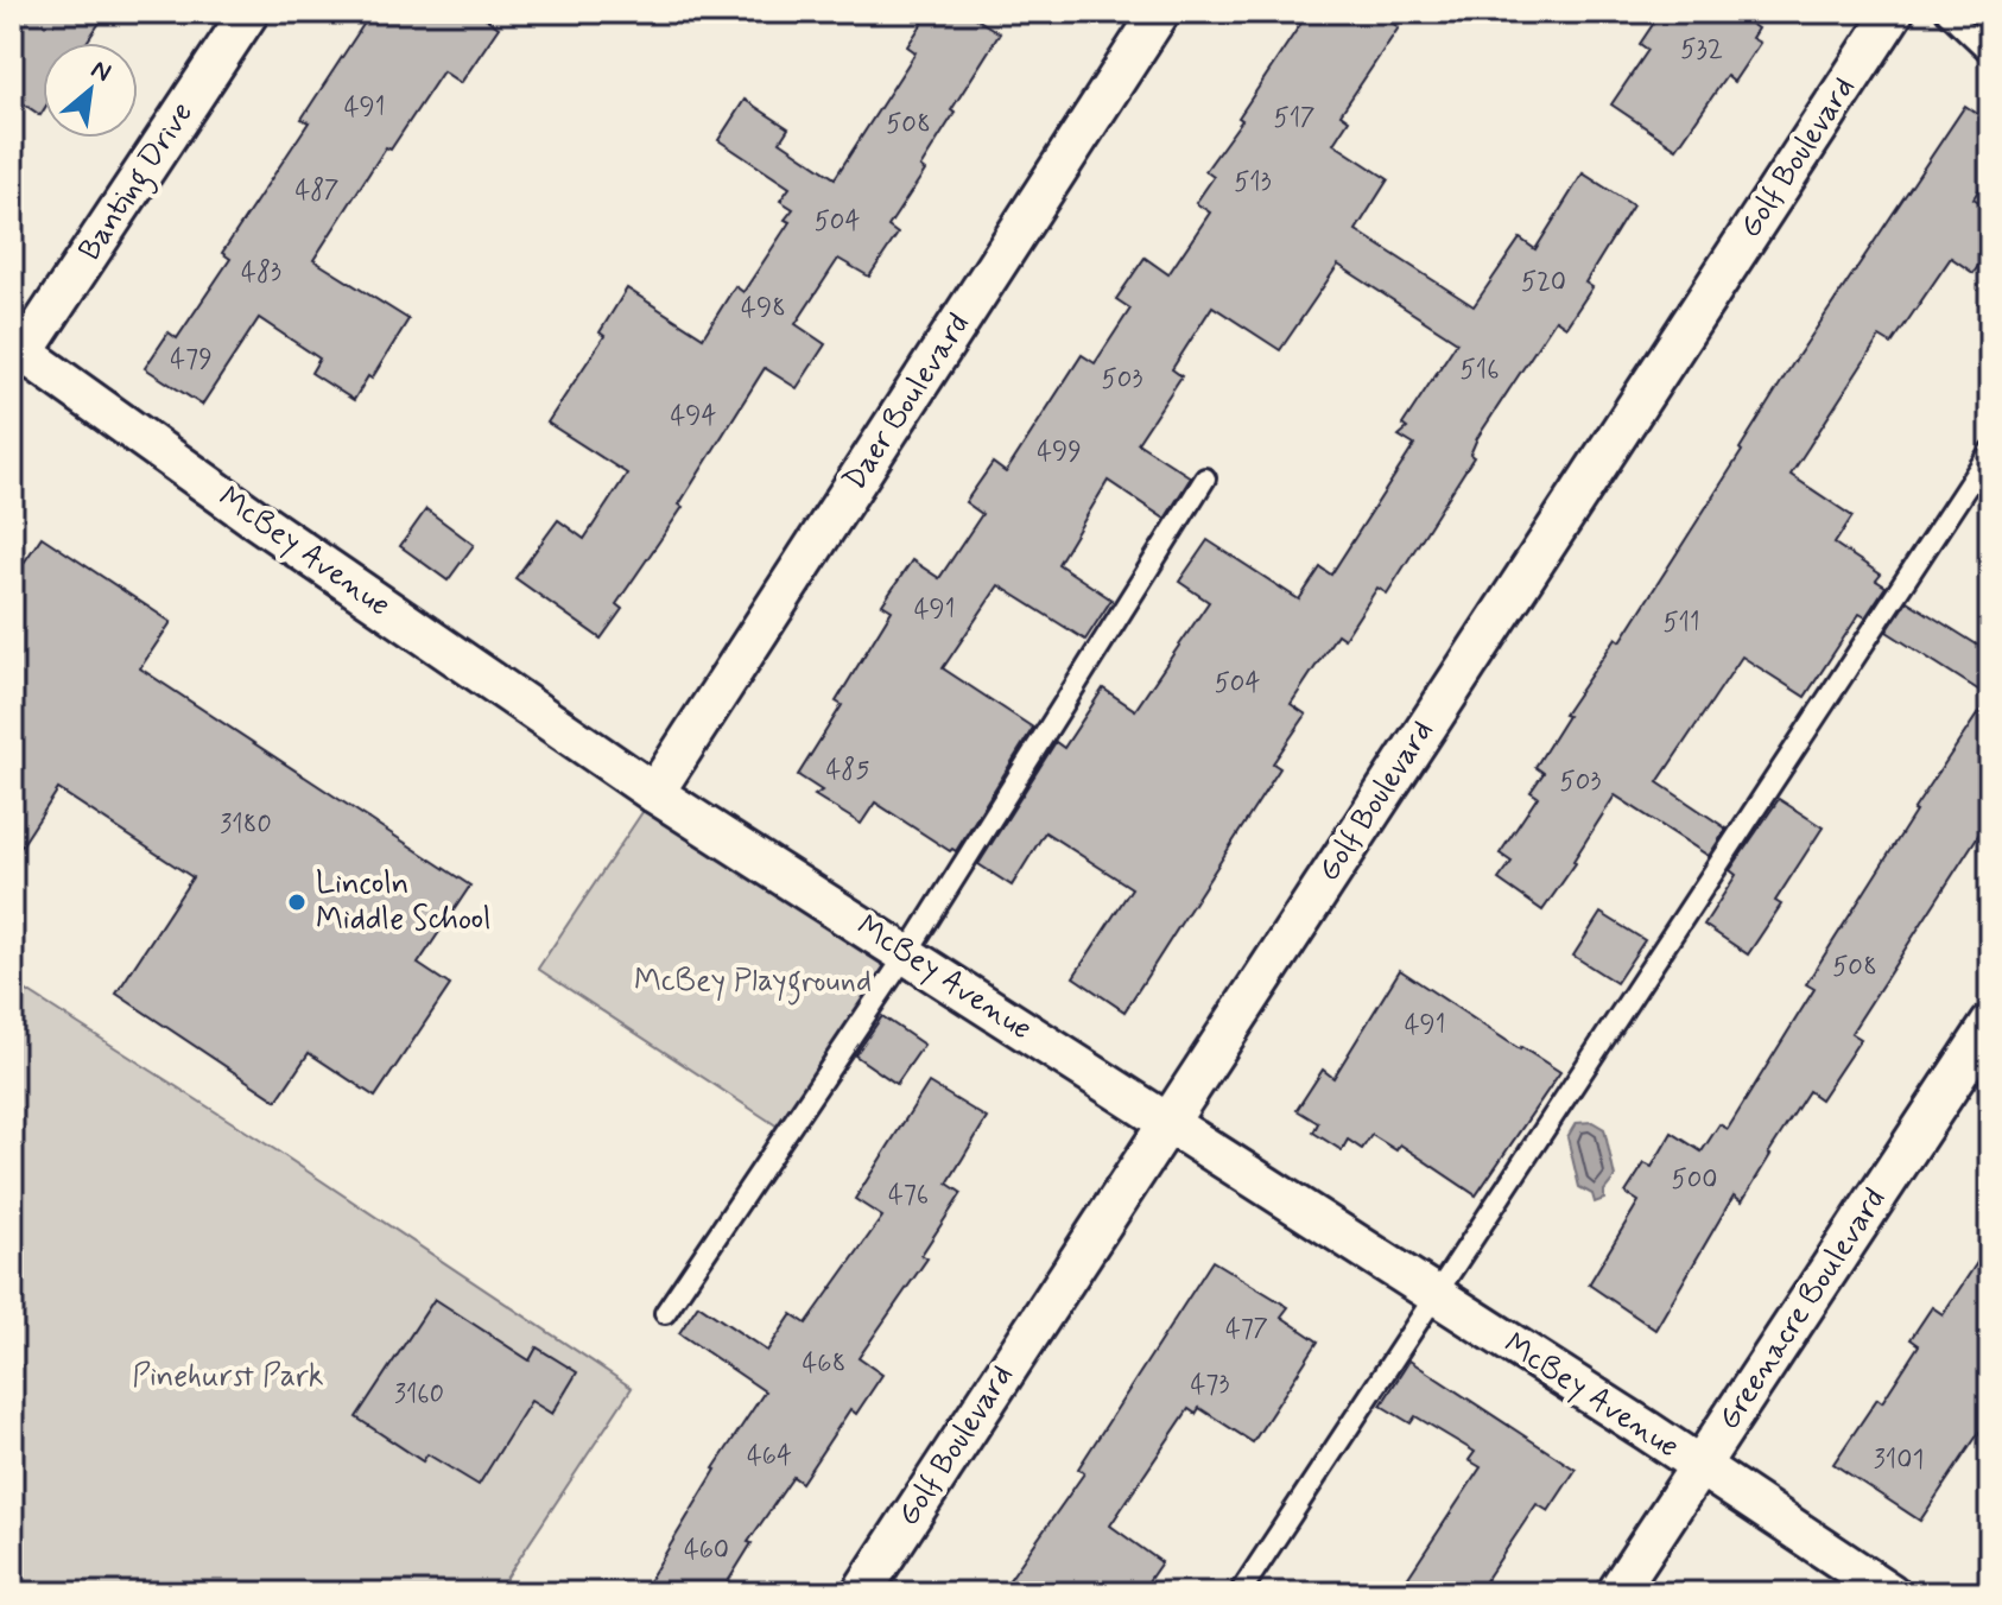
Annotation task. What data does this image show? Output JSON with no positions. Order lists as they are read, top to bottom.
{
  "streets": {
    "street": [
      "Golf Boulevard",
      "Banting Drive",
      "Daer Boulevard",
      "McBey Avenue",
      "Greenacre Boulevard"
    ]
  },
  "crossings": [
    ["Golf Boulevard", "McBey Avenue"],
    ["Banting Drive", "McBey Avenue"],
    ["Daer Boulevard", "McBey Avenue"],
    ["McBey Avenue", "Greenacre Boulevard"]
  ],
  "parks": ["McBey Playground", "Pinehurst Park"],
  "places": ["Lincoln Middle School"],
  "house_numbers": [
    "532",
    "491",
    "517",
    "508",
    "513",
    "487",
    "504",
    "483",
    "520",
    "498",
    "479",
    "516",
    "503",
    "494",
    "499",
    "491",
    "511",
    "504",
    "485",
    "503",
    "3180",
    "508",
    "491",
    "500",
    "476",
    "477",
    "468",
    "473",
    "3160",
    "464",
    "3101",
    "460"
  ],
  "north": "top right"
}
